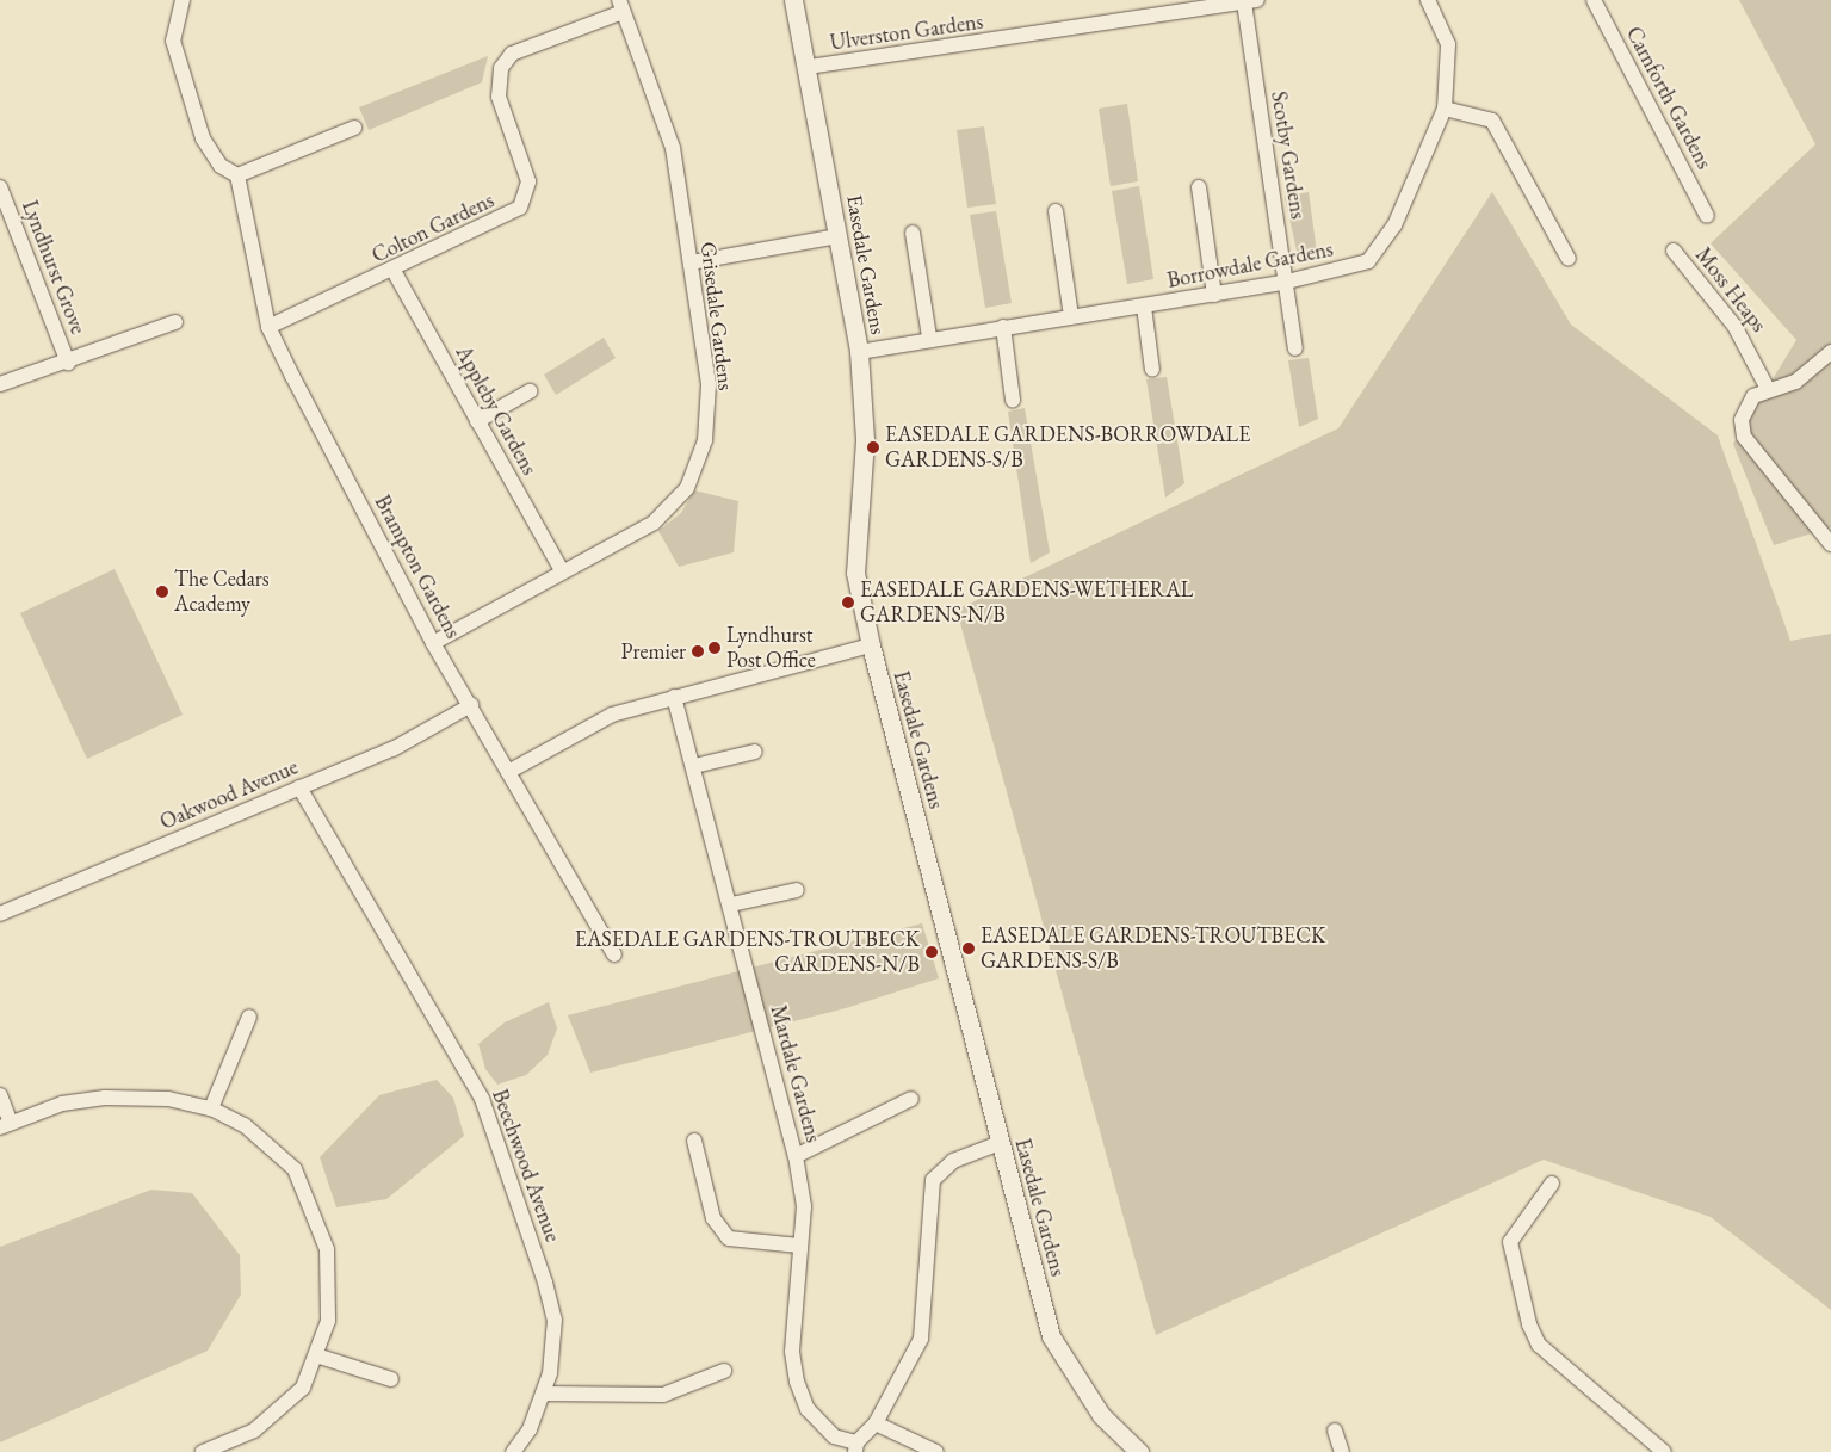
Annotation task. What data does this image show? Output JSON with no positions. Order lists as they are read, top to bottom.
{
  "streets": {
    "street": [
      "Ulverston Gardens",
      "Carnforth Gardens",
      "Scotby Gardens",
      "Colton Gardens",
      "Easedale Gardens",
      "Borrowdale Gardens",
      "Lyndhurst Grove",
      "Moss Heaps",
      "Grisedale Gardens",
      "Appleby Gardens",
      "Brampton Gardens",
      "Oakwood Avenue",
      "Mardale Gardens",
      "Beechwood Avenue"
    ]
  },
  "crossings": [
    ["Ulverston Gardens", "Scotby Gardens"],
    ["Ulverston Gardens", "Easedale Gardens"],
    ["Scotby Gardens", "Borrowdale Gardens"],
    ["Colton Gardens", "Grisedale Gardens"],
    ["Colton Gardens", "Appleby Gardens"],
    ["Colton Gardens", "Brampton Gardens"],
    ["Easedale Gardens", "Borrowdale Gardens"],
    ["Grisedale Gardens", "Appleby Gardens"],
    ["Grisedale Gardens", "Brampton Gardens"],
    ["Brampton Gardens", "Oakwood Avenue"],
    ["Oakwood Avenue", "Beechwood Avenue"]
  ],
  "places": [
    "EASEDALE GARDENS-BORROWDALE GARDENS-S/B",
    "The Cedars Academy",
    "EASEDALE GARDENS-WETHERAL GARDENS-N/B",
    "Lyndhurst Post Office",
    "Premier",
    "EASEDALE GARDENS-TROUTBECK GARDENS-S/B",
    "EASEDALE GARDENS-TROUTBECK GARDENS-N/B"
  ]
}
